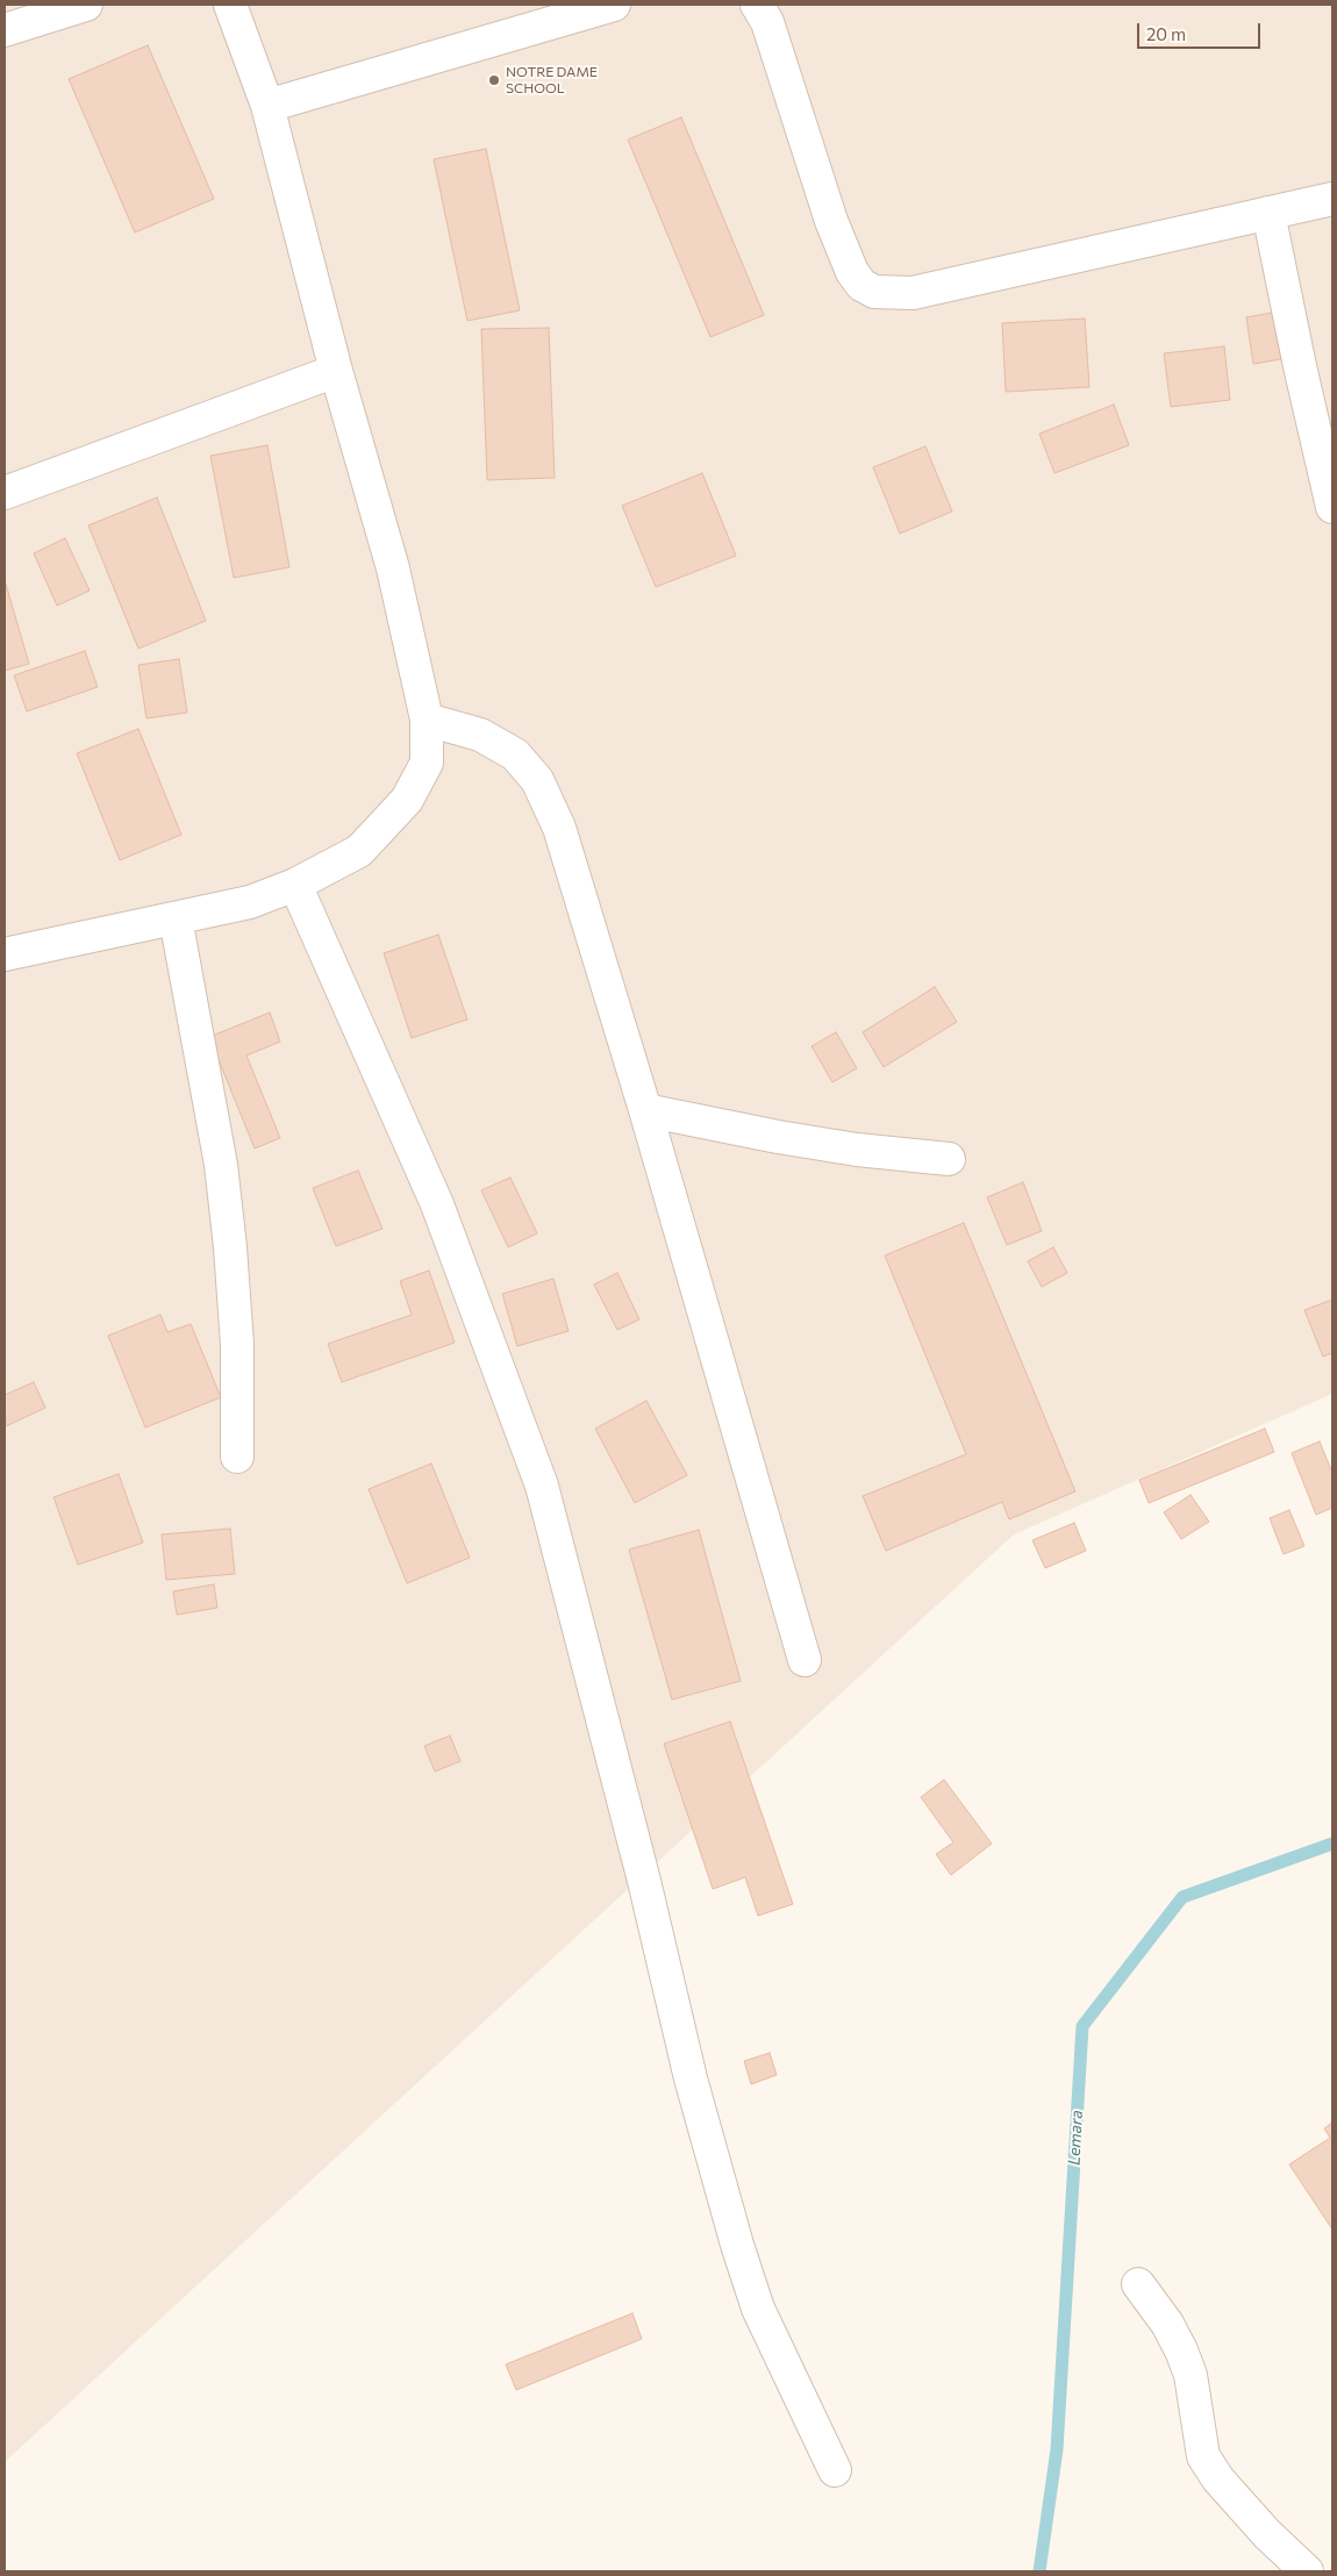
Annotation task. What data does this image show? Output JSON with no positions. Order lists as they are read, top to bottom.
{
  "water": ["Lemara"],
  "places": ["NOTRE DAME SCHOOL"],
  "scale_bar": "20 m"
}
